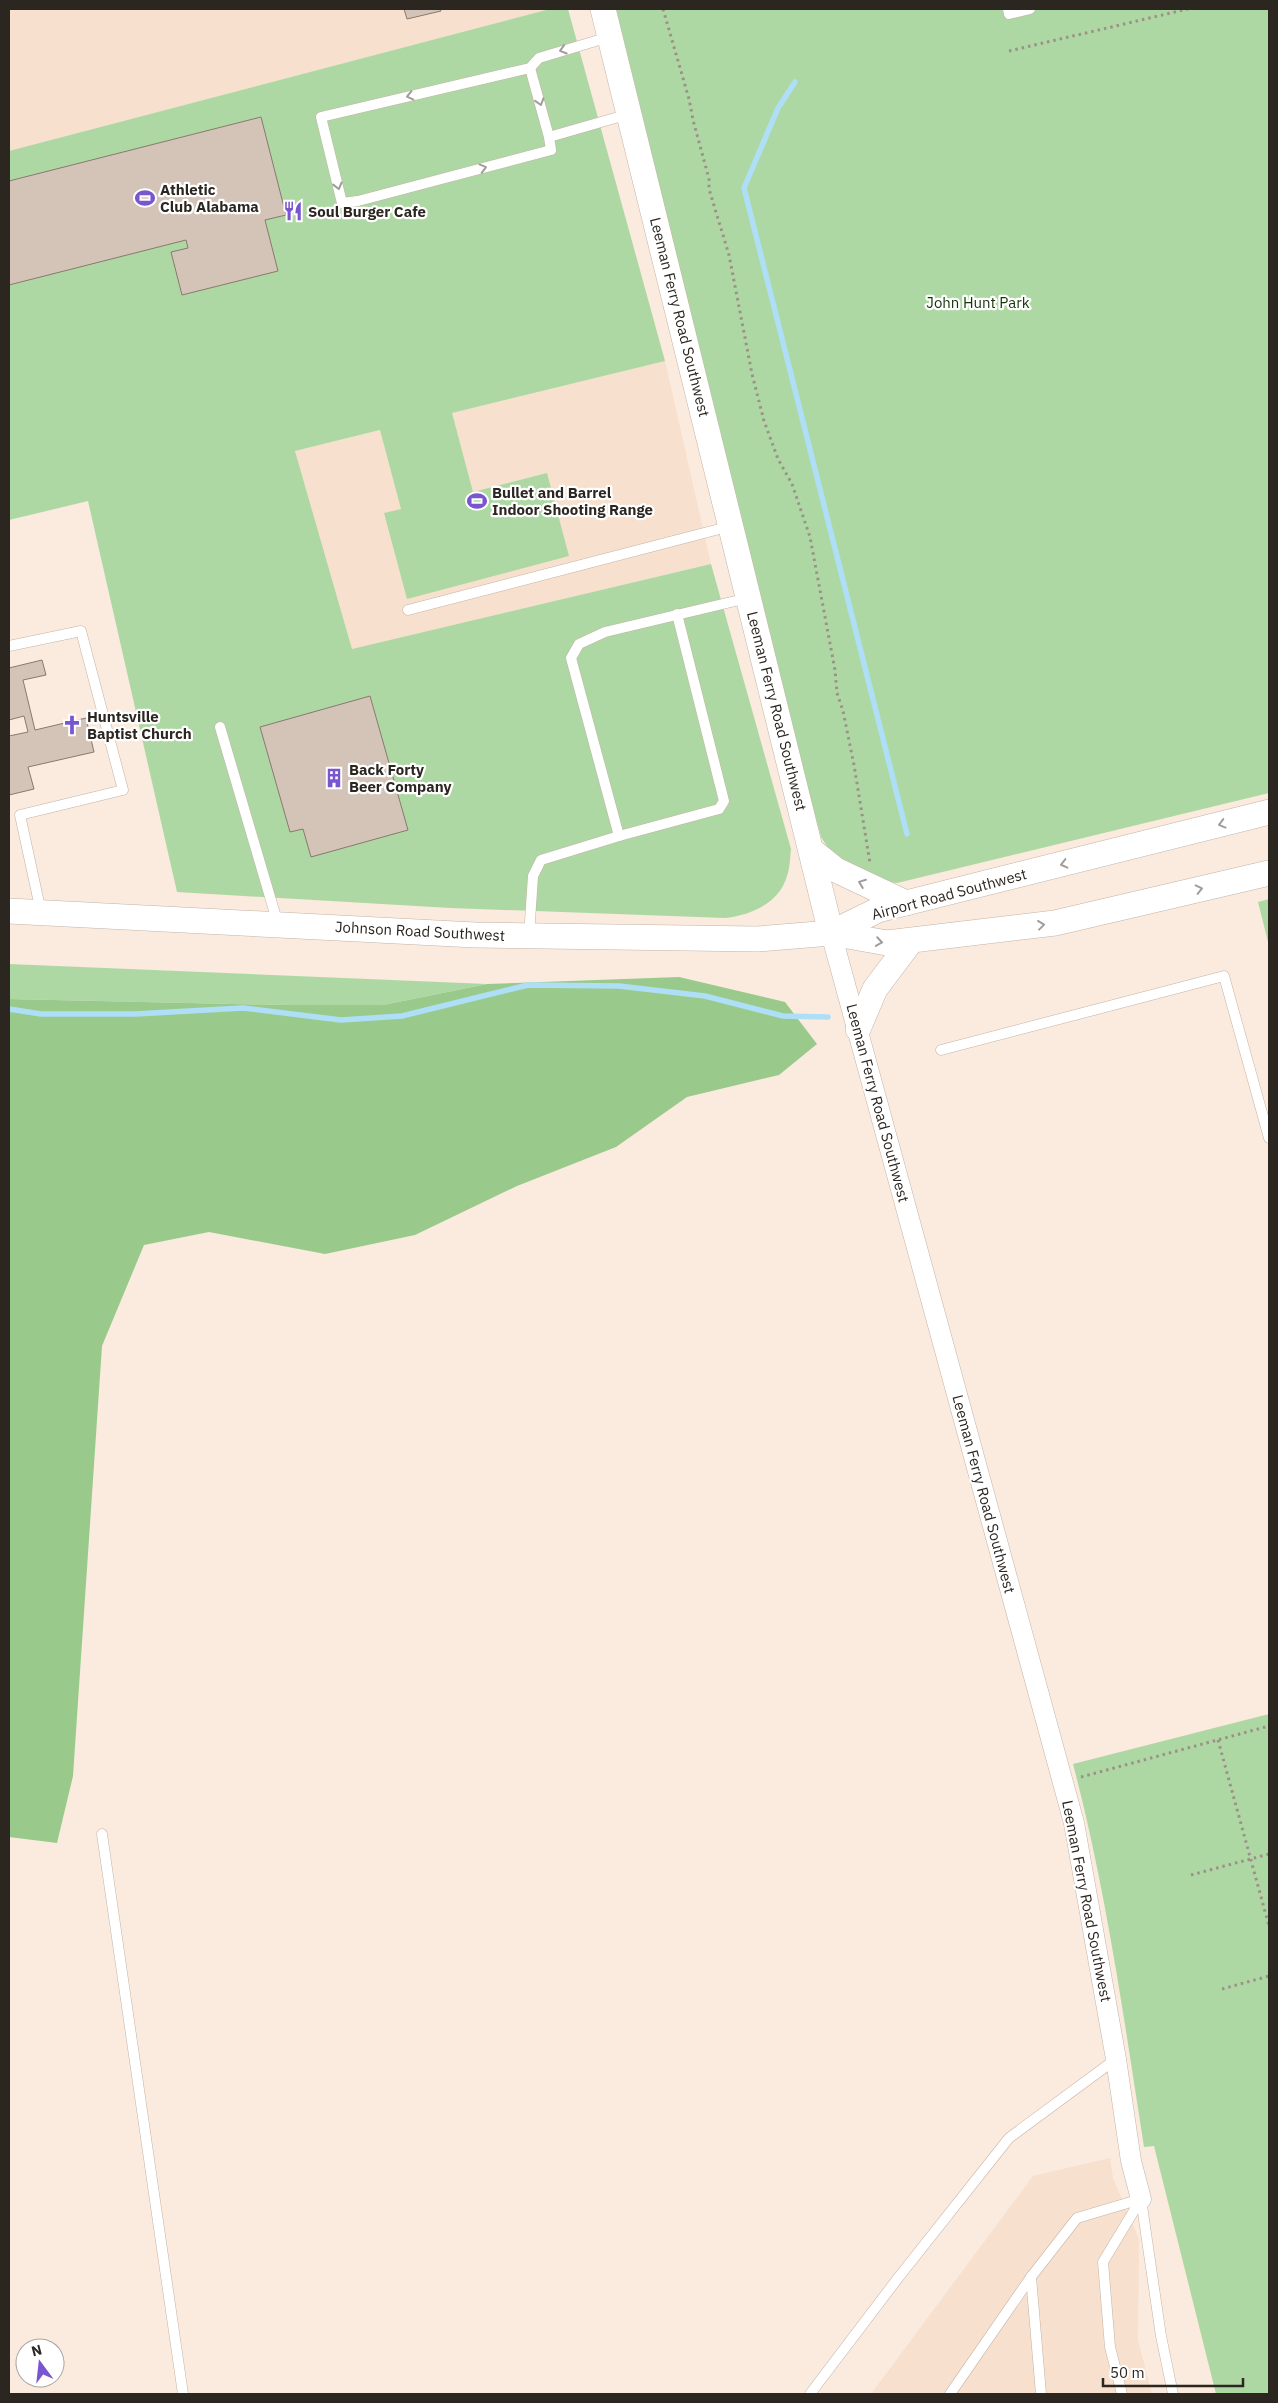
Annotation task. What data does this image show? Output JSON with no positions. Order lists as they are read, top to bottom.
{
  "streets": {
    "street": ["Leeman Ferry Road Southwest", "Airport Road Southwest", "Johnson Road Southwest"]
  },
  "crossings": [
    ["Leeman Ferry Road Southwest", "Airport Road Southwest"],
    ["Leeman Ferry Road Southwest", "Johnson Road Southwest"],
    ["Airport Road Southwest", "Johnson Road Southwest"]
  ],
  "parks": ["John Hunt Park"],
  "places": {
    "sports": ["Athletic Club Alabama", "Bullet and Barrel Indoor Shooting Range"],
    "restaurant": ["Soul Burger Cafe"],
    "church": ["Huntsville Baptist Church"],
    "building": ["Back Forty Beer Company"]
  },
  "scale_bar": "50 m",
  "north": "top"
}
